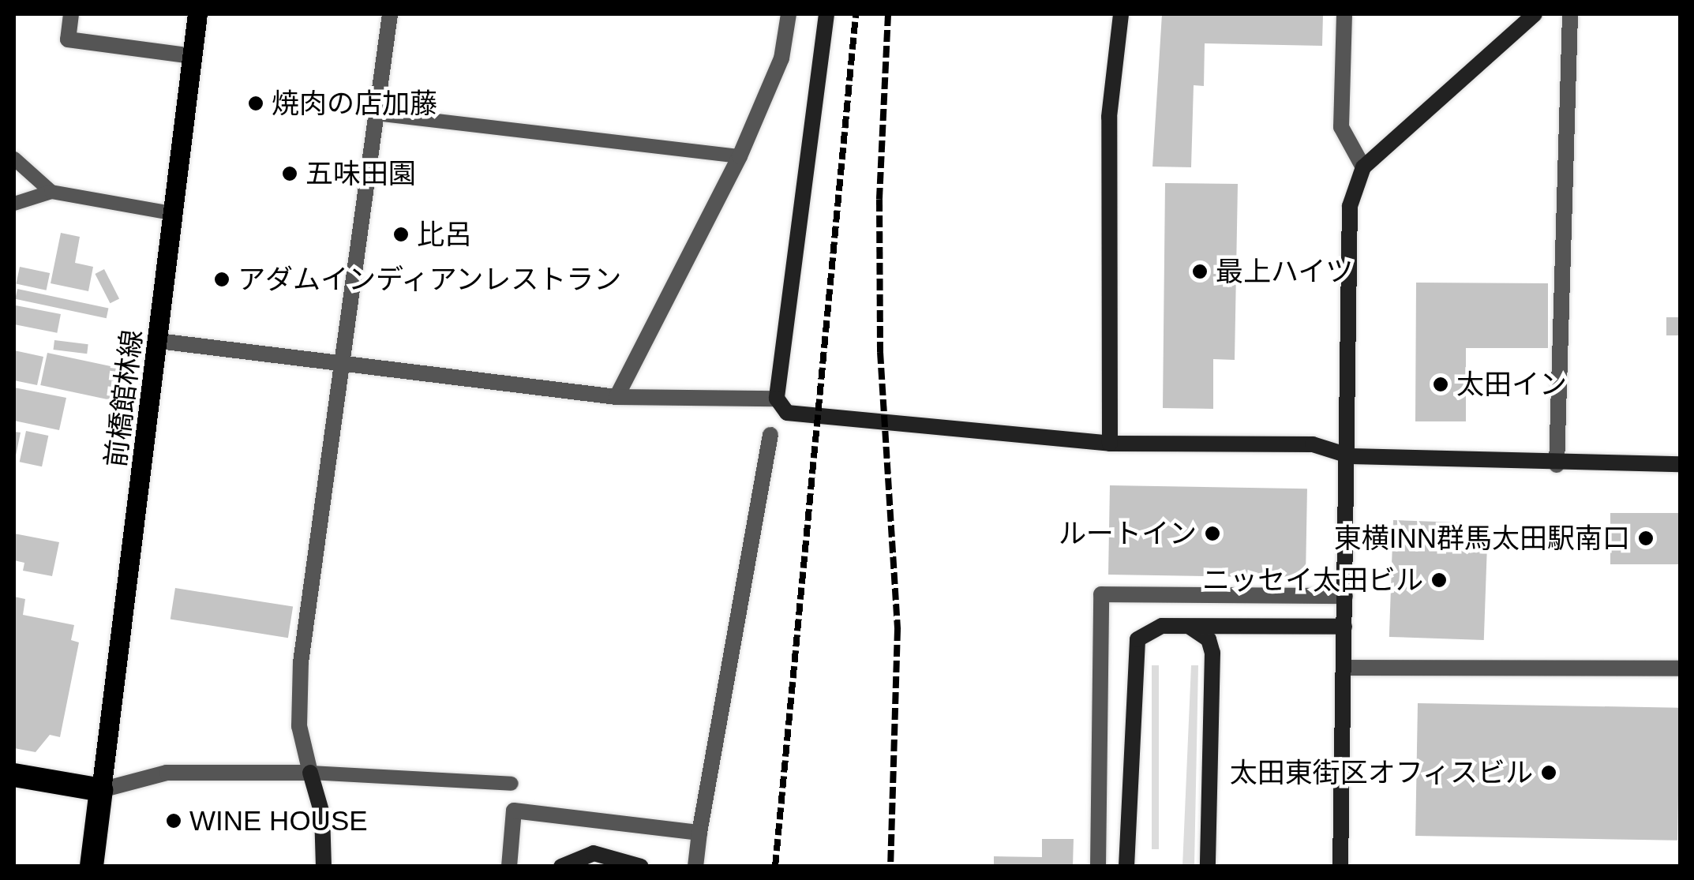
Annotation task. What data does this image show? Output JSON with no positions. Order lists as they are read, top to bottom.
{
  "streets": {
    "main road": ["前橋館林線"]
  },
  "places": [
    "焼肉の店加藤",
    "五味田園",
    "比呂",
    "最上ハイツ",
    "アダムインディアンレストラン",
    "太田イン",
    "ルートイン",
    "東横INN群馬太田駅南口",
    "ニッセイ太田ビル",
    "太田東街区オフィスビル",
    "WINE HOUSE"
  ]
}
